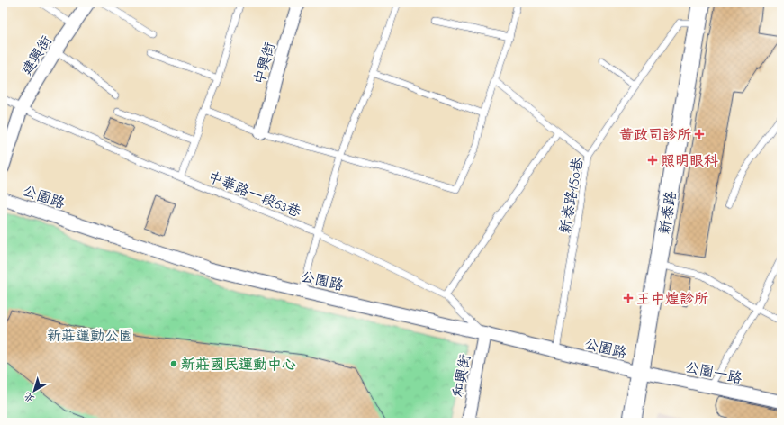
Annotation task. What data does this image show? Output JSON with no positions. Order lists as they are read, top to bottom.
{
  "streets": {
    "main road": ["新泰路"],
    "street": [
      "建興街",
      "中興街",
      "公園路",
      "公園一路",
      "和興街"
    ],
    "lane": ["中華路一段63巷", "新泰路150巷"]
  },
  "crossings": [
    ["建興街", "中華路一段63巷"],
    ["中華路一段63巷", "公園路"],
    ["中華路一段63巷", "和興街"],
    ["新泰路150巷", "公園路"],
    ["新泰路150巷", "新泰路"],
    ["公園路", "新泰路"],
    ["公園路", "公園一路"],
    ["公園路", "和興街"],
    ["新泰路", "公園一路"]
  ],
  "parks": ["新莊運動公園"],
  "places": {
    "health": ["黃政司診所", "照明眼科", "王中煌診所"],
    "other": ["新莊國民運動中心"]
  },
  "north": "bottom left"
}
